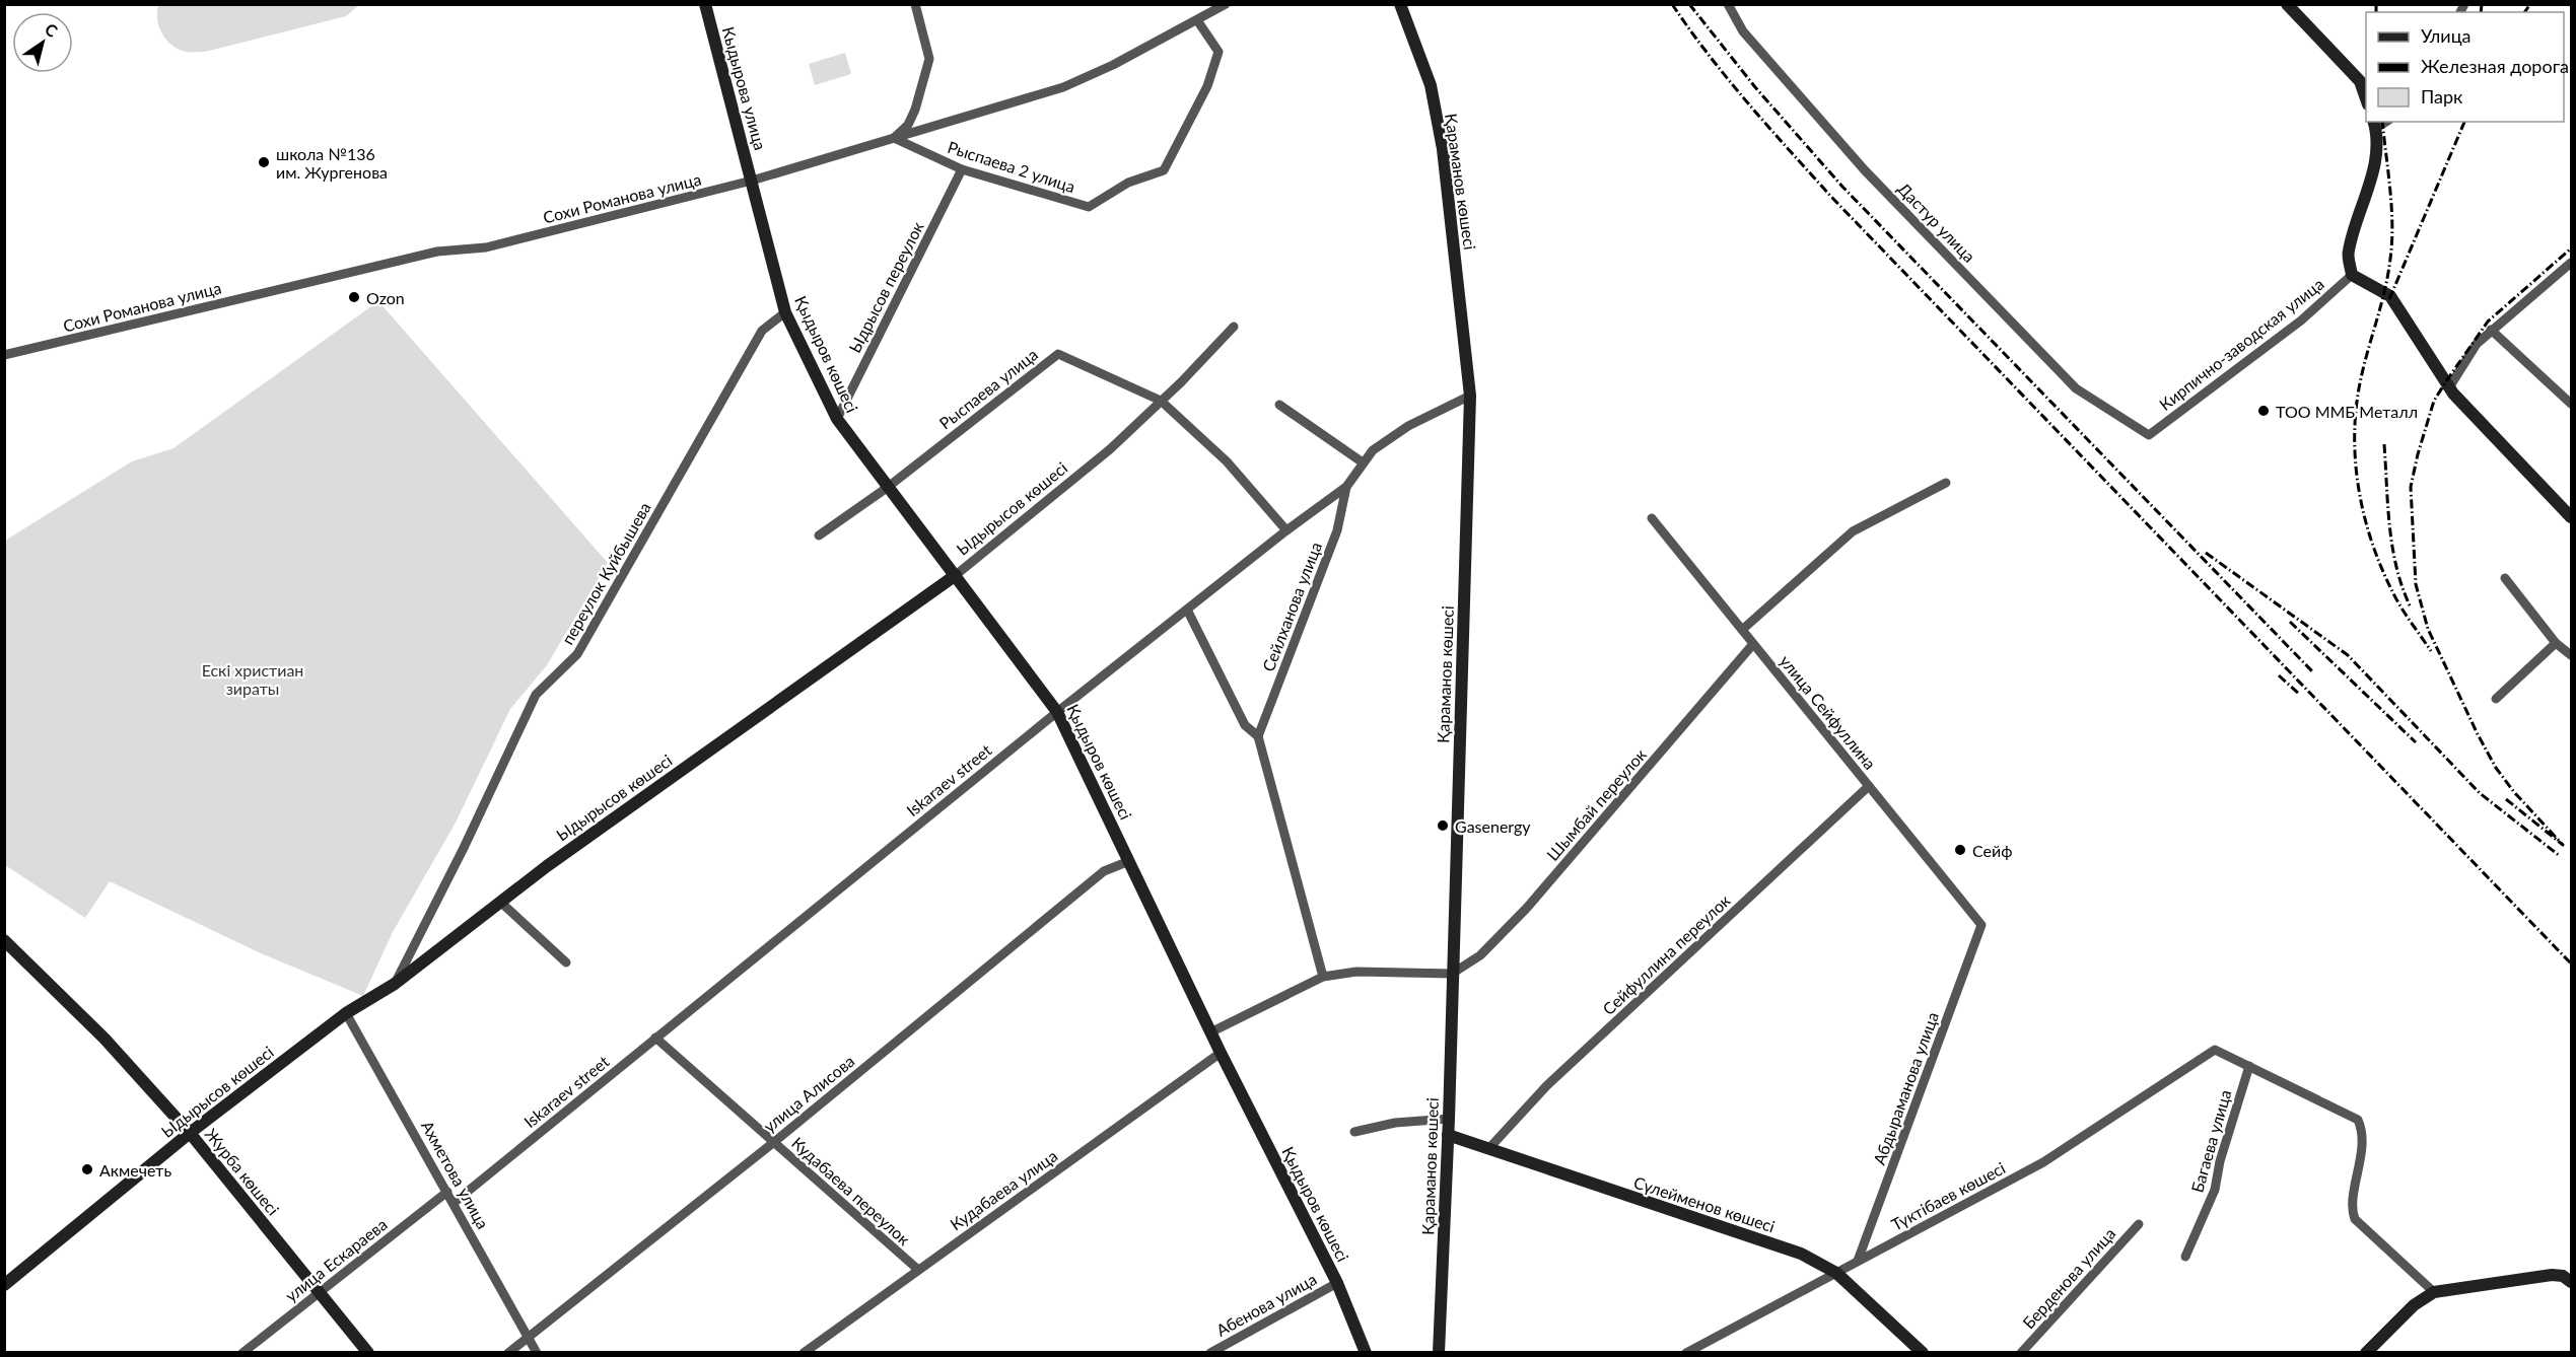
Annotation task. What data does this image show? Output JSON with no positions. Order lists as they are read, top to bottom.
{
  "streets": {
    "street": [
      "Кыдырова улица",
      "Рыспаева 2 улица",
      "Қараманов көшесі",
      "Сохи Романова улица",
      "Дастур улица",
      "Ыдрысов переулок",
      "Кирпично-заводская улица",
      "Қыдыров көшесі",
      "Рыспаева улица",
      "Ыдырысов көшесі",
      "переулок Куйбышева",
      "Сейлханова улица",
      "улица Сейфуллина",
      "Iskaraev street",
      "Шымбай переулок",
      "Сейфуллина переулок",
      "Абдыраманова улица",
      "улица Алисова",
      "Багаева улица",
      "Журба көшесі",
      "Ахметова улица",
      "Кудабаева улица",
      "Кудабаева переулок",
      "Түктібаев көшесі",
      "Сүлейменов көшесі",
      "улица Ескараева",
      "Берденова улица",
      "Абенова улица"
    ]
  },
  "crossings": [
    ["Кыдырова улица", "Сохи Романова улица"],
    ["Кыдырова улица", "Қыдыров көшесі"],
    ["Рыспаева 2 улица", "Сохи Романова улица"],
    ["Рыспаева 2 улица", "Ыдрысов переулок"],
    ["Қараманов көшесі", "Iskaraev street"],
    ["Қараманов көшесі", "Шымбай переулок"],
    ["Қараманов көшесі", "Сүлейменов көшесі"],
    ["Сохи Романова улица", "Қыдыров көшесі"],
    ["Дастур улица", "Кирпично-заводская улица"],
    ["Ыдрысов переулок", "Қыдыров көшесі"],
    ["Қыдыров көшесі", "Рыспаева улица"],
    ["Қыдыров көшесі", "Ыдырысов көшесі"],
    ["Қыдыров көшесі", "переулок Куйбышева"],
    ["Қыдыров көшесі", "Iskaraev street"],
    ["Қыдыров көшесі", "улица Алисова"],
    ["Қыдыров көшесі", "Кудабаева улица"],
    ["Қыдыров көшесі", "Абенова улица"],
    ["Рыспаева улица", "Ыдырысов көшесі"],
    ["Рыспаева улица", "Iskaraev street"],
    ["Ыдырысов көшесі", "переулок Куйбышева"],
    ["Ыдырысов көшесі", "Журба көшесі"],
    ["Ыдырысов көшесі", "Ахметова улица"],
    ["Сейлханова улица", "Iskaraev street"],
    ["улица Сейфуллина", "Шымбай переулок"],
    ["улица Сейфуллина", "Сейфуллина переулок"],
    ["улица Сейфуллина", "Абдыраманова улица"],
    ["Iskaraev street", "Ахметова улица"],
    ["Iskaraev street", "Кудабаева переулок"],
    ["Сейфуллина переулок", "Сүлейменов көшесі"],
    ["Абдыраманова улица", "Түктібаев көшесі"],
    ["улица Алисова", "Ахметова улица"],
    ["улица Алисова", "Кудабаева переулок"],
    ["Багаева улица", "Түктібаев көшесі"],
    ["Журба көшесі", "улица Ескараева"],
    ["Ахметова улица", "улица Ескараева"],
    ["Кудабаева улица", "Кудабаева переулок"],
    ["Түктібаев көшесі", "Сүлейменов көшесі"]
  ],
  "parks": ["Ескі христиан зираты"],
  "places": [
    "школа №136 им. Жургенова",
    "Ozon",
    "ТОО ММБ Металл",
    "Gasenergy",
    "Сейф",
    "Акмечеть"
  ],
  "legend": ["Улица", "Железная дорога", "Парк"],
  "north": "top right"
}
